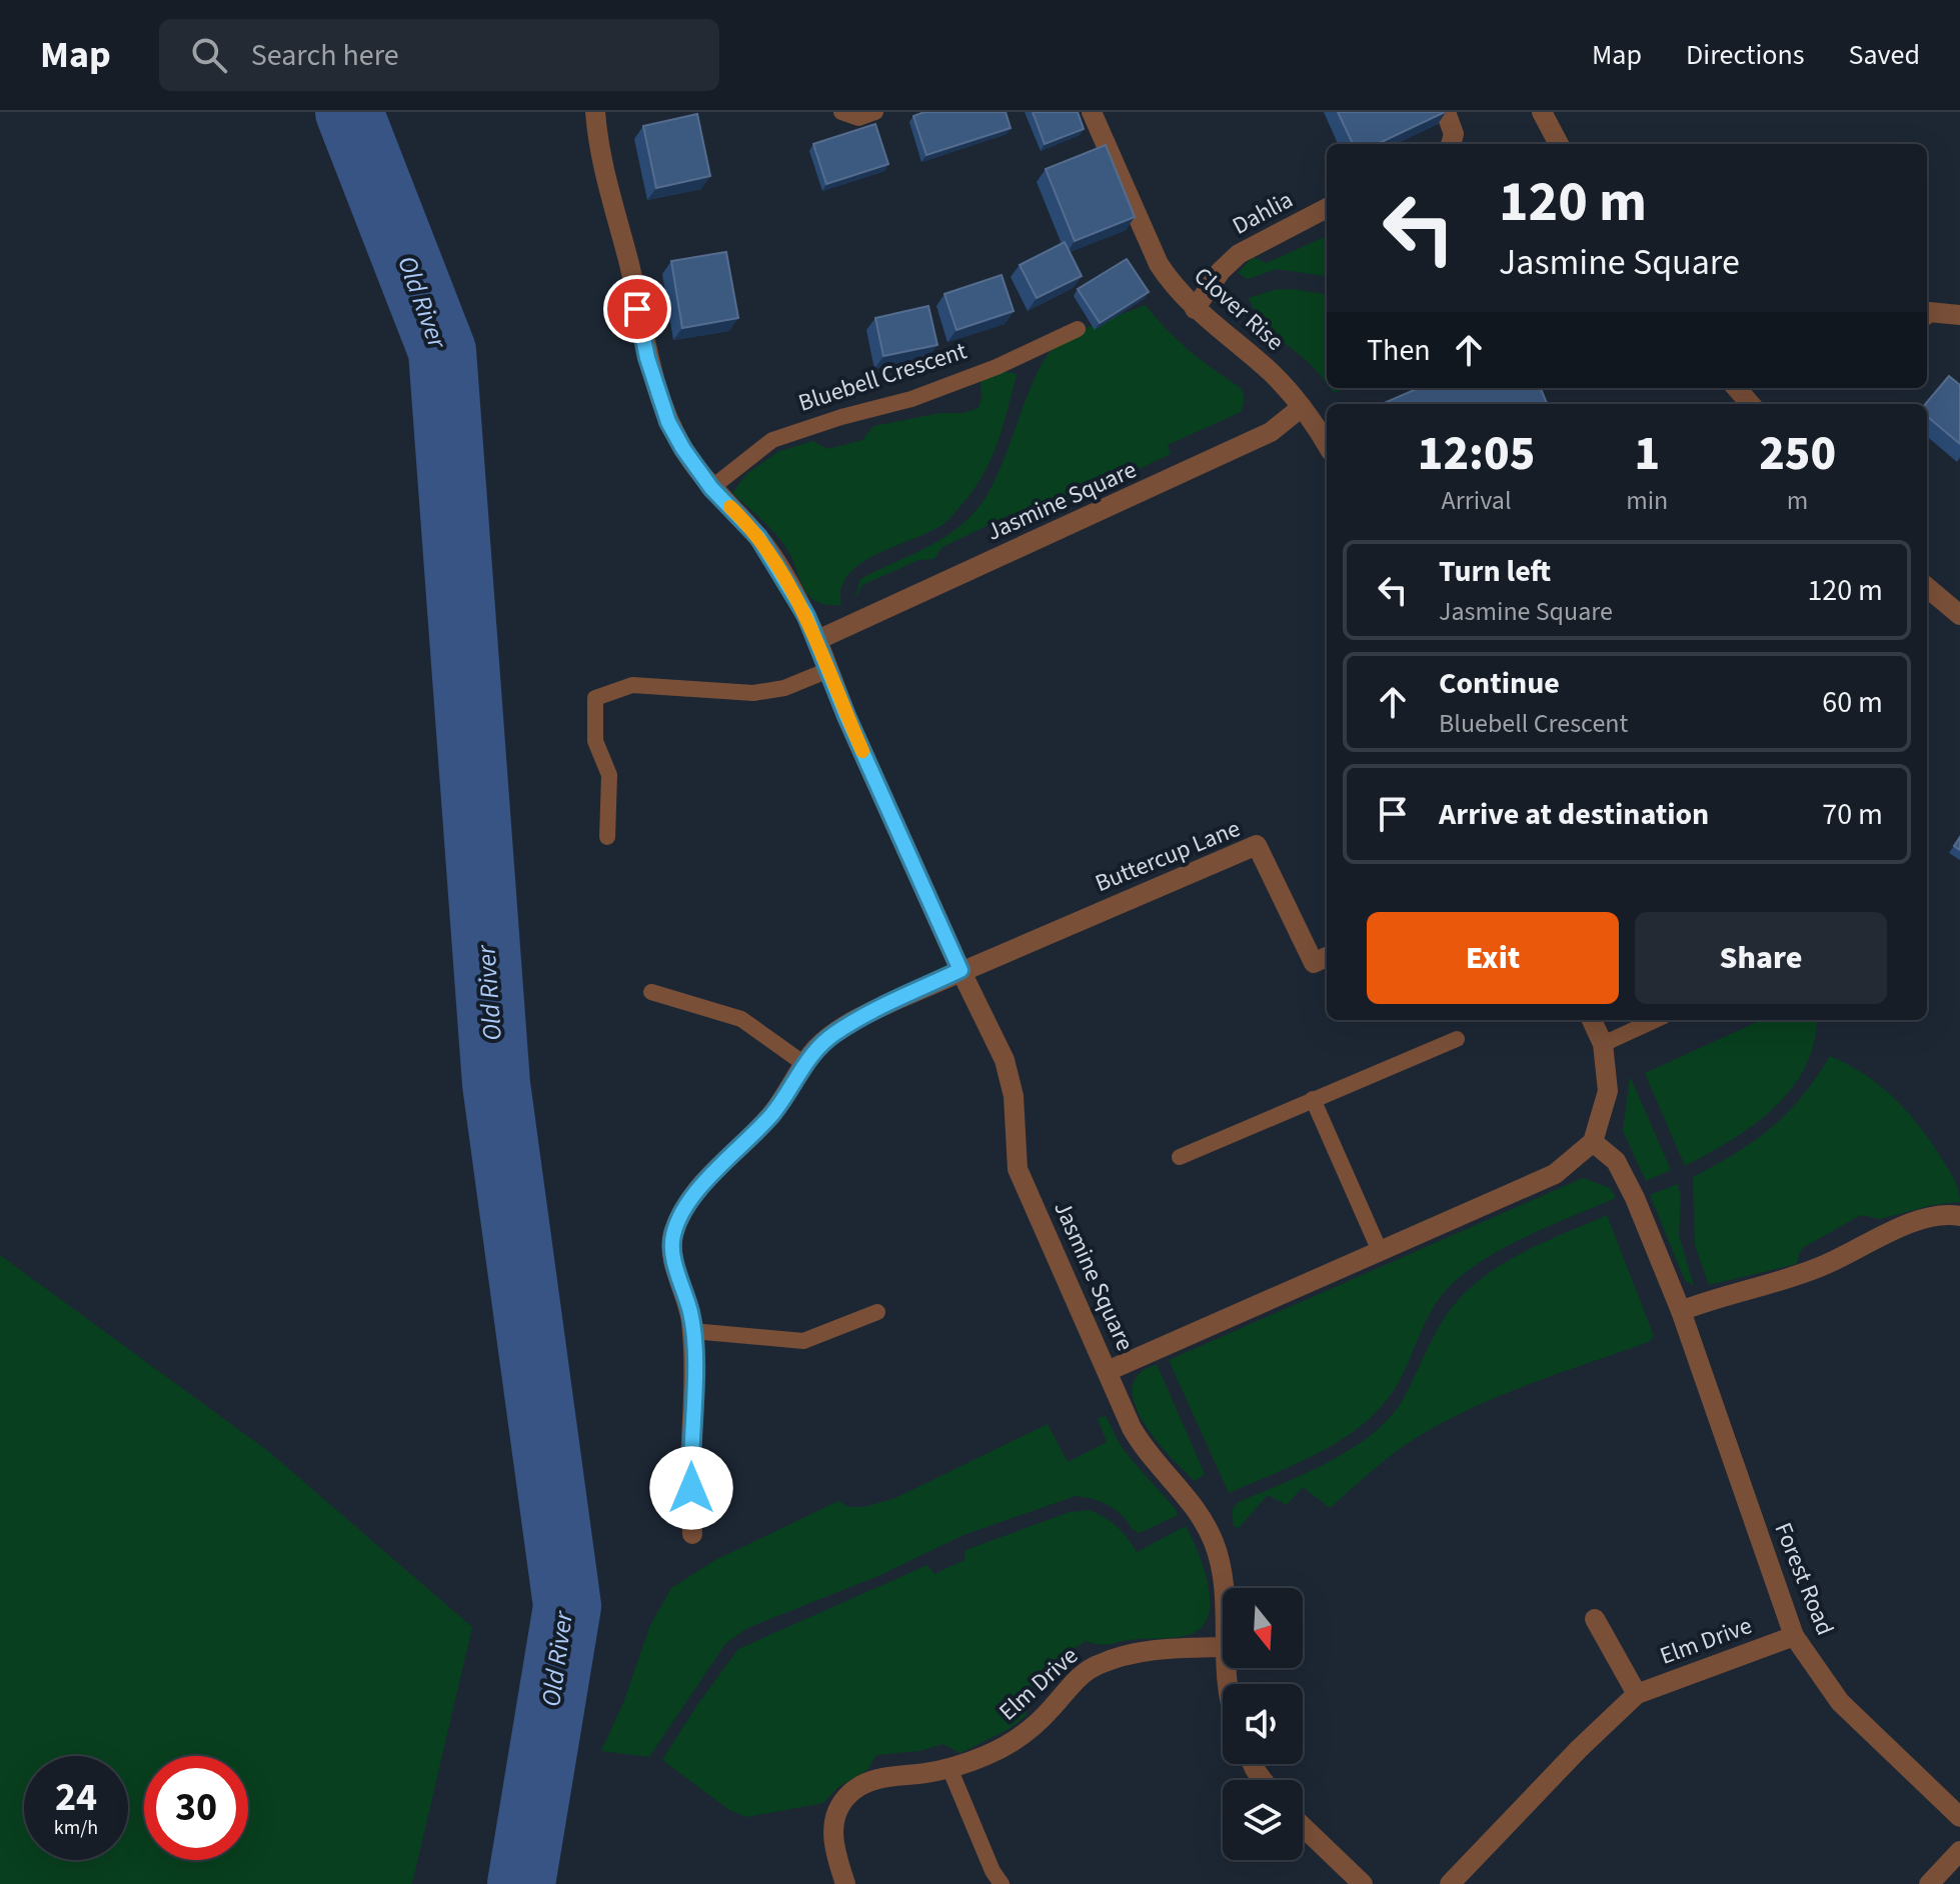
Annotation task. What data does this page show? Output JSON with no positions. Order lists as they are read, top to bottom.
{
  "streets": {
    "street": [
      "Dahlia",
      "Clover Rise",
      "Jasmine Square",
      "Buttercup Lane",
      "Forest Road",
      "Elm Drive"
    ],
    "lane": ["Bluebell Crescent"]
  },
  "crossings": [
    ["Dahlia", "Clover Rise"],
    ["Clover Rise", "Jasmine Square"],
    ["Jasmine Square", "Buttercup Lane"],
    ["Jasmine Square", "Forest Road"],
    ["Forest Road", "Elm Drive"]
  ],
  "water": ["Old River"],
  "north": "bottom",
  "page": {
    "header": "Map",
    "search": "Search here",
    "nav": ["Map", "Directions", "Saved"],
    "turn": ["120 m", "Jasmine Square"],
    "then": "Then",
    "eta": [
      "12:05",
      "Arrival",
      "1",
      "min",
      "250",
      "m"
    ],
    "list": [
      {
        "name": "Turn left",
        "note": "Jasmine Square",
        "value": "120 m"
      },
      {
        "name": "Continue",
        "note": "Bluebell Crescent",
        "value": "60 m"
      },
      {
        "name": "Arrive at destination",
        "value": "70 m"
      }
    ],
    "buttons": ["Exit", "Share"],
    "speed": "24 km/h",
    "limit": "30"
  }
}
